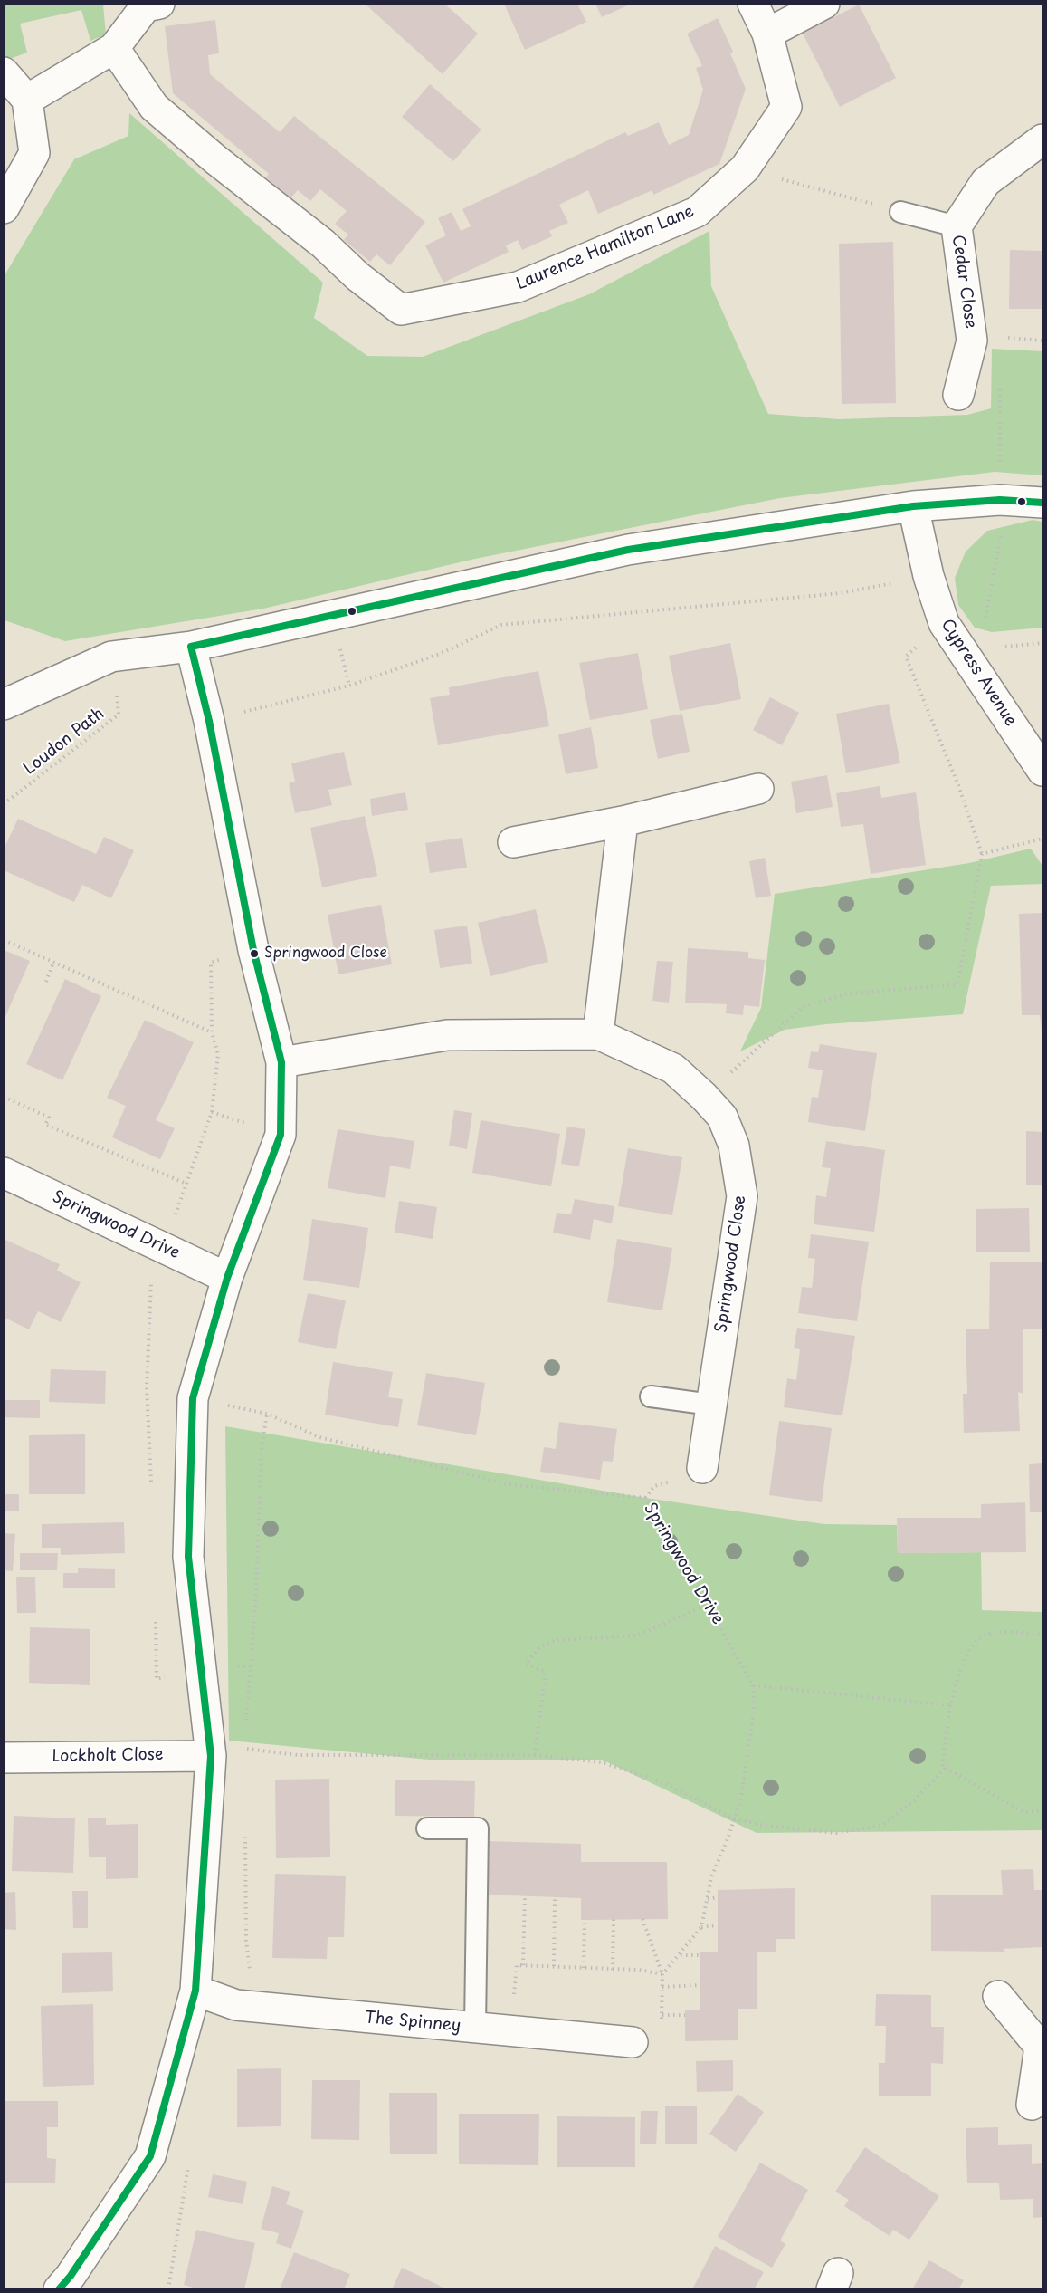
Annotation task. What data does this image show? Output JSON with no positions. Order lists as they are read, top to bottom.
{
  "streets": {
    "street": [
      "Laurence Hamilton Lane",
      "Cedar Close",
      "Cypress Avenue",
      "Springwood Drive",
      "Springwood Close",
      "Lockholt Close",
      "The Spinney"
    ],
    "path": ["Loudon Path"]
  },
  "places": ["Springwood Close"]
}
